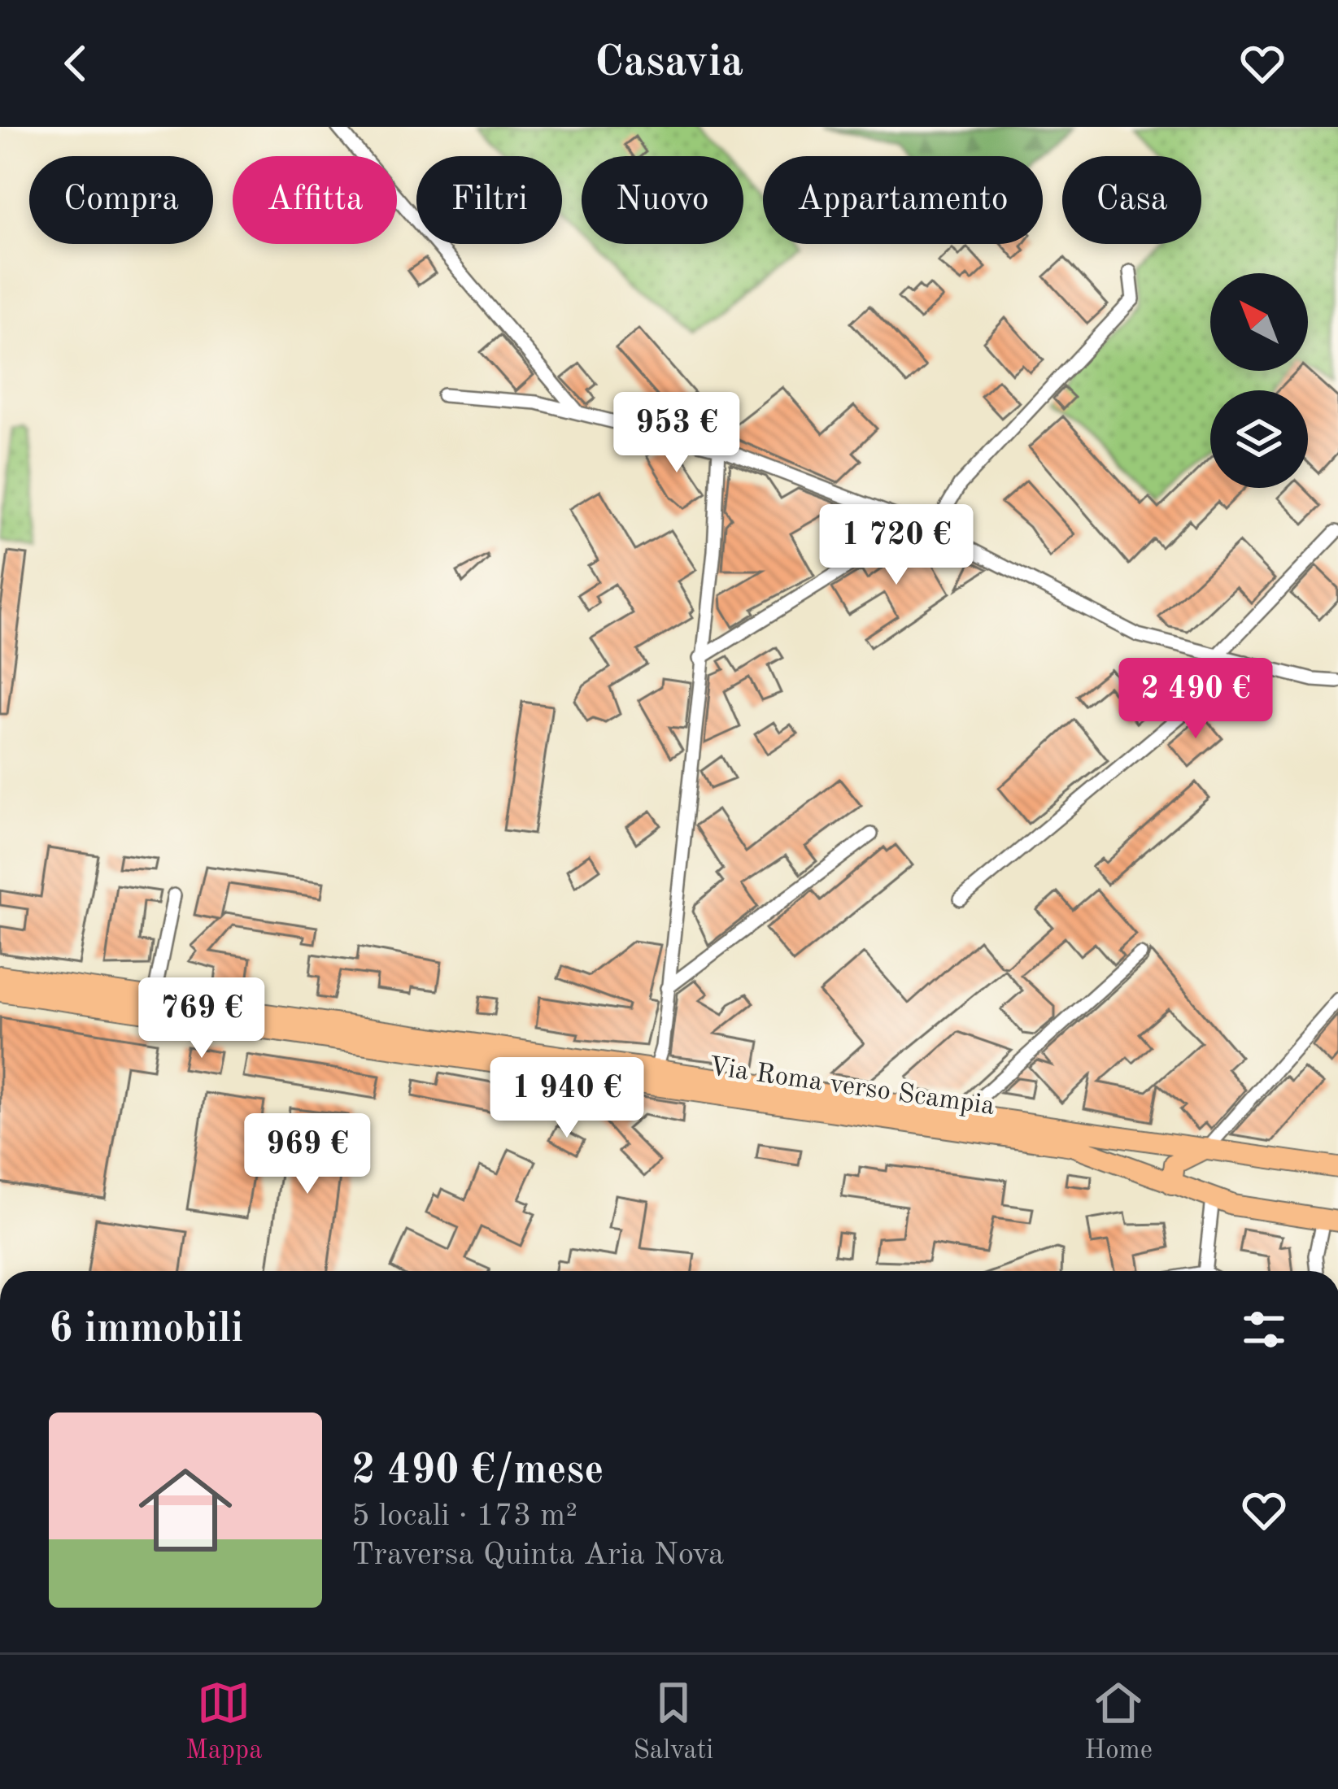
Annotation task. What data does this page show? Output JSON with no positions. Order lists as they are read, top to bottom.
{
  "streets": {
    "main road": ["Via Roma verso Scampia"]
  },
  "north": "top left",
  "page": {
    "header": "Casavia",
    "chip": [
      "Compra",
      "Affitta",
      "Filtri",
      "Nuovo",
      "Appartamento",
      "Casa"
    ],
    "price": [
      "953 €",
      "1 720 €",
      "2 490 €",
      "769 €",
      "1 940 €",
      "969 €"
    ],
    "heading": "6 immobili",
    "list": [
      {
        "name": "2 490 €/mese",
        "note": "5 locali · 173 m² · Traversa Quinta Aria Nova"
      }
    ],
    "tabs": ["Mappa", "Salvati", "Home"]
  }
}
